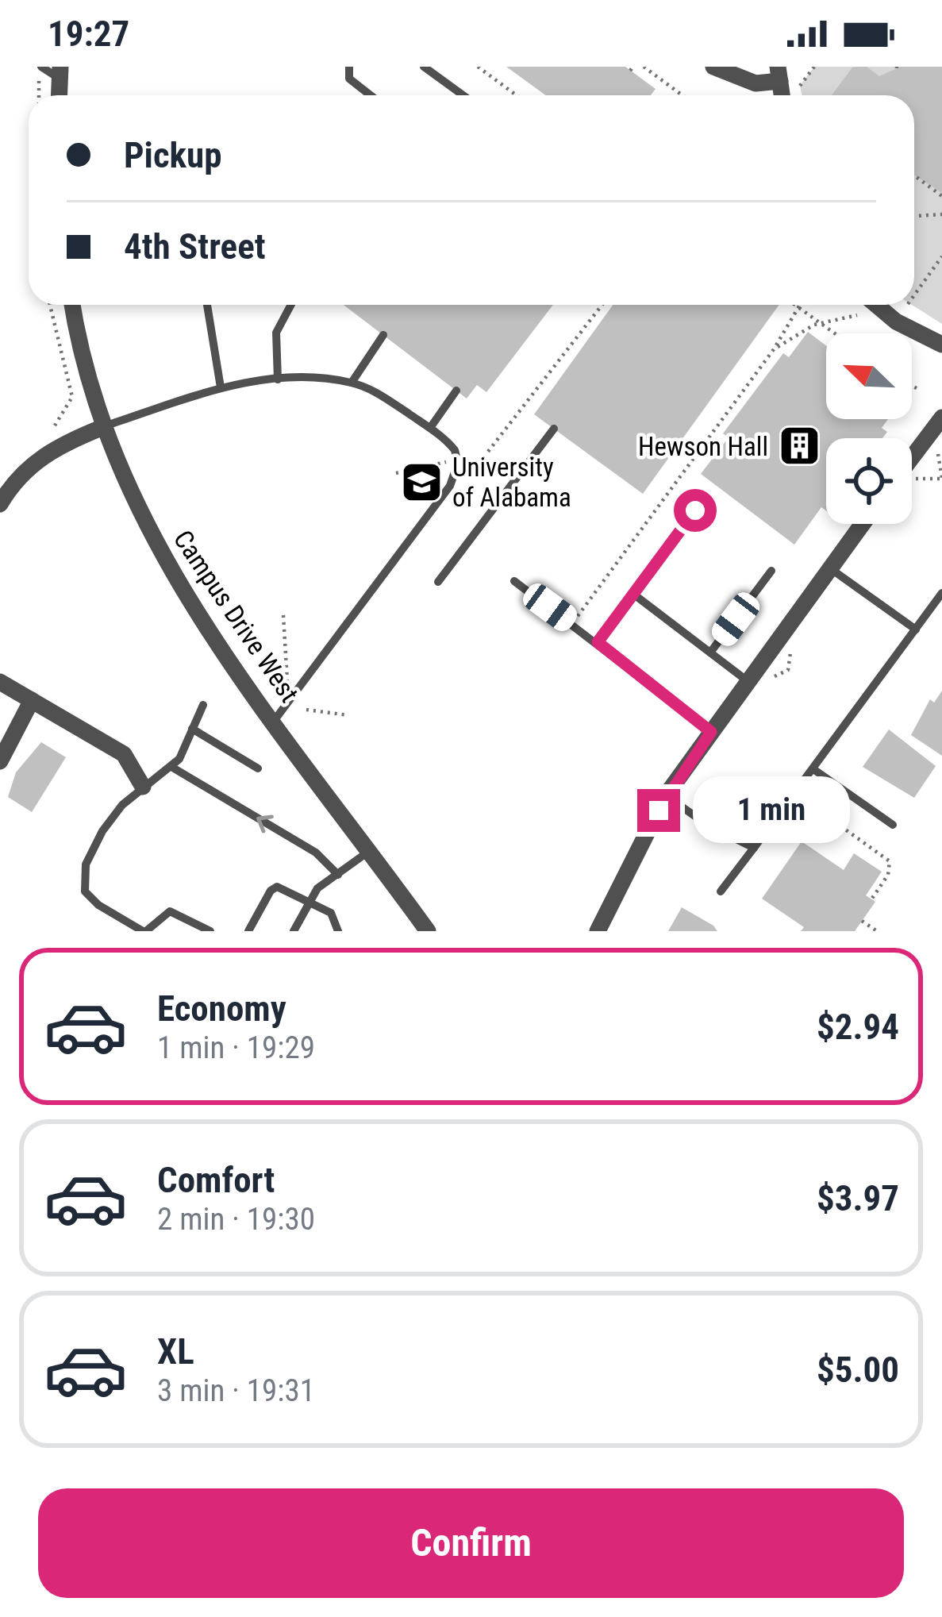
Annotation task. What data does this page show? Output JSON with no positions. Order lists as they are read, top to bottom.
{
  "streets": {
    "street": ["Campus Drive West"]
  },
  "places": {
    "building": ["Hewson Hall"],
    "school or university": ["University of Alabama"]
  },
  "north": "top left",
  "page": {
    "status": "19:27",
    "banner": ["Pickup", "4th Street"],
    "bubble": "1 min",
    "list": [
      {
        "name": "Economy",
        "note": "1 min · 19:29",
        "value": "$2.94"
      },
      {
        "name": "Comfort",
        "note": "2 min · 19:30",
        "value": "$3.97"
      },
      {
        "name": "XL",
        "note": "3 min · 19:31",
        "value": "$5.00"
      }
    ],
    "buttons": "Confirm"
  }
}
